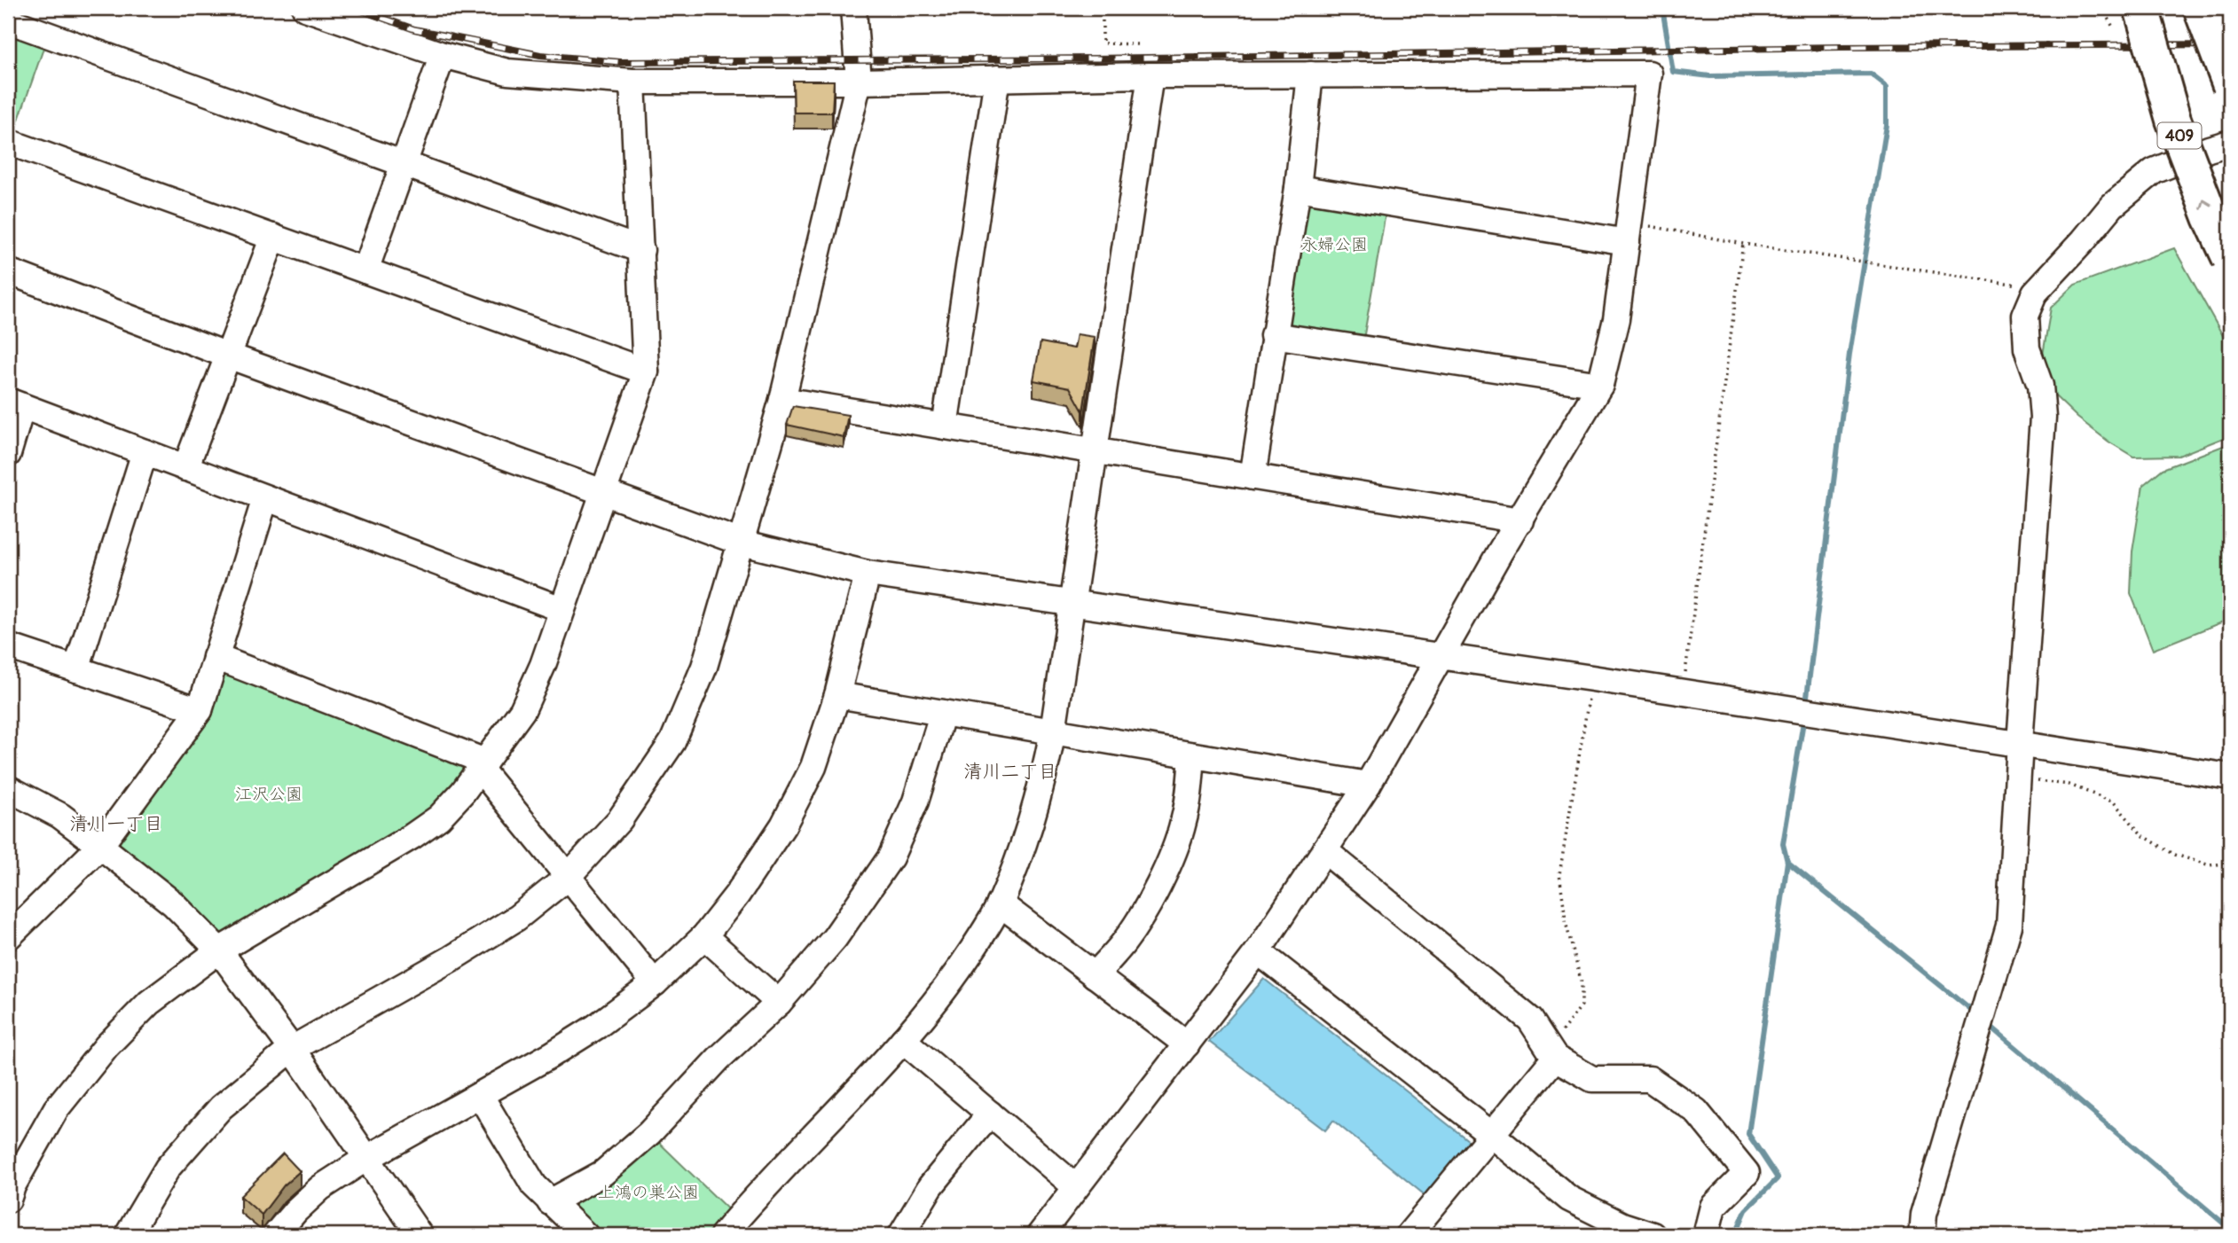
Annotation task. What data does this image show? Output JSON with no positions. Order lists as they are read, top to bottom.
{
  "streets": {
    "highway": ["409"]
  },
  "districts": ["清川二丁目", "清川一丁目"],
  "parks": ["永婦公園", "江沢公園", "上鴻の巣公園"]
}
